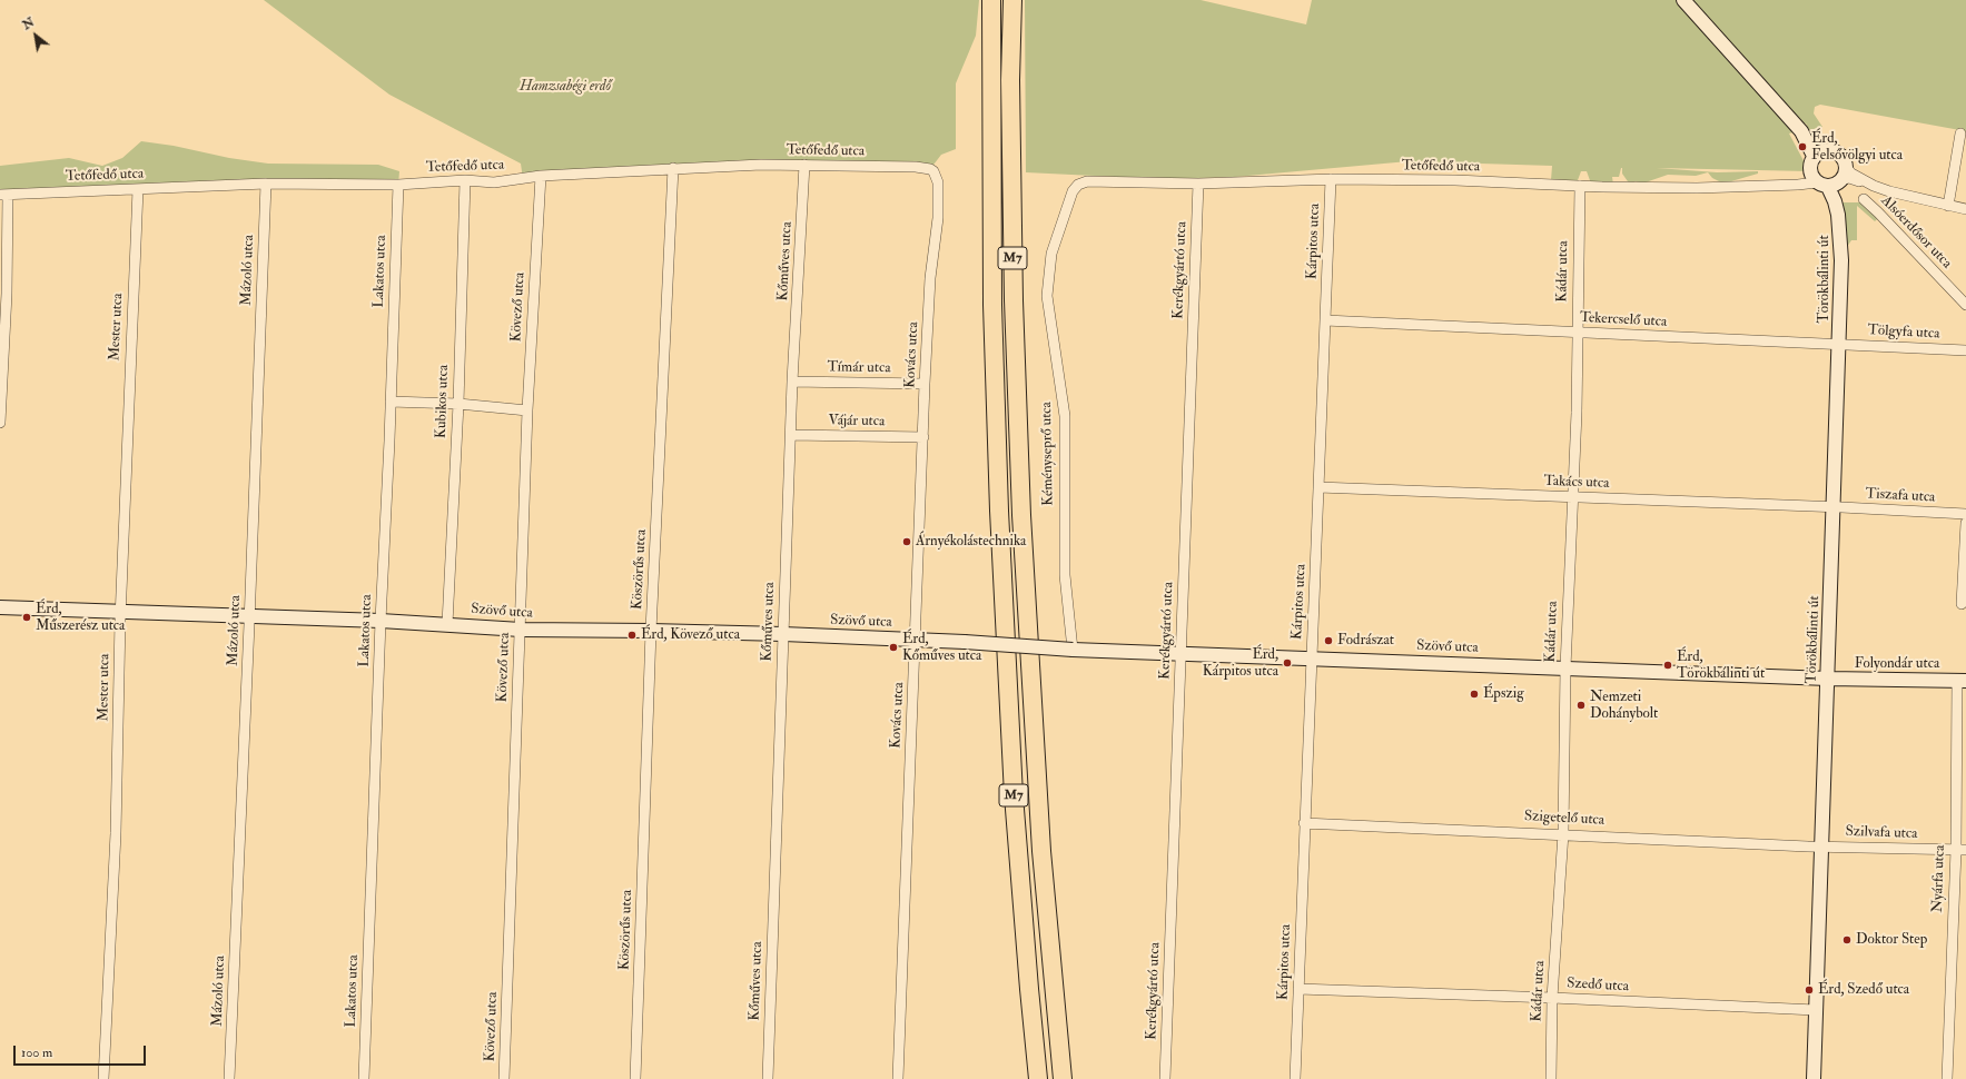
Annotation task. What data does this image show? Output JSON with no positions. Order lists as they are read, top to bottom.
{
  "streets": {
    "highway": ["M7"],
    "street": [
      "Tetőfedő utca",
      "Alsóerdősor utca",
      "Kárpitos utca",
      "Kőműves utca",
      "Mázoló utca",
      "Kerékgyártó utca",
      "Lakatos utca",
      "Kádár utca",
      "Törökbálinti út",
      "Kövező utca",
      "Tekercselő utca",
      "Mester utca",
      "Tölgyfa utca",
      "Kovács utca",
      "Tímár utca",
      "Kubikos utca",
      "Vájár utca",
      "Kéményseprő utca",
      "Takács utca",
      "Tiszafa utca",
      "Köszörűs utca",
      "Szövő utca",
      "Folyondár utca",
      "Szigetelő utca",
      "Szilvafa utca",
      "Nyárfa utca",
      "Szedő utca"
    ]
  },
  "crossings": [
    ["Tetőfedő utca", "Kárpitos utca"],
    ["Tetőfedő utca", "Kőműves utca"],
    ["Tetőfedő utca", "Mázoló utca"],
    ["Tetőfedő utca", "Kerékgyártó utca"],
    ["Tetőfedő utca", "Lakatos utca"],
    ["Tetőfedő utca", "Kádár utca"],
    ["Tetőfedő utca", "Törökbálinti út"],
    ["Tetőfedő utca", "Kövező utca"],
    ["Tetőfedő utca", "Mester utca"],
    ["Tetőfedő utca", "Kovács utca"],
    ["Tetőfedő utca", "Kubikos utca"],
    ["Tetőfedő utca", "Kéményseprő utca"],
    ["Tetőfedő utca", "Köszörűs utca"],
    ["Kárpitos utca", "Tekercselő utca"],
    ["Kárpitos utca", "Takács utca"],
    ["Kárpitos utca", "Szövő utca"],
    ["Kárpitos utca", "Szigetelő utca"],
    ["Kárpitos utca", "Szedő utca"],
    ["Kőműves utca", "Tímár utca"],
    ["Kőműves utca", "Vájár utca"],
    ["Kőműves utca", "Szövő utca"],
    ["Mázoló utca", "Szövő utca"],
    ["Kerékgyártó utca", "Szövő utca"],
    ["Lakatos utca", "Szövő utca"],
    ["Kádár utca", "Tekercselő utca"],
    ["Kádár utca", "Takács utca"],
    ["Kádár utca", "Szövő utca"],
    ["Kádár utca", "Szigetelő utca"],
    ["Kádár utca", "Szedő utca"],
    ["Törökbálinti út", "Tekercselő utca"],
    ["Törökbálinti út", "Tölgyfa utca"],
    ["Törökbálinti út", "Takács utca"],
    ["Törökbálinti út", "Tiszafa utca"],
    ["Törökbálinti út", "Szövő utca"],
    ["Törökbálinti út", "Folyondár utca"],
    ["Törökbálinti út", "Szigetelő utca"],
    ["Törökbálinti út", "Szilvafa utca"],
    ["Törökbálinti út", "Szedő utca"],
    ["Kövező utca", "Szövő utca"],
    ["Tekercselő utca", "Tölgyfa utca"],
    ["Mester utca", "Szövő utca"],
    ["Kovács utca", "Tímár utca"],
    ["Kovács utca", "Vájár utca"],
    ["Kovács utca", "Szövő utca"],
    ["Kubikos utca", "Szövő utca"],
    ["Kéményseprő utca", "Szövő utca"],
    ["Takács utca", "Tiszafa utca"],
    ["Köszörűs utca", "Szövő utca"],
    ["Szövő utca", "Folyondár utca"],
    ["Folyondár utca", "Nyárfa utca"],
    ["Szigetelő utca", "Szilvafa utca"],
    ["Szilvafa utca", "Nyárfa utca"]
  ],
  "parks": ["Hamzsabégi erdő"],
  "places": [
    "Érd, Felsővölgyi utca",
    "Árnyékolástechnika",
    "Érd, Műszerész utca",
    "Érd, Kövező utca",
    "Fodrászat",
    "Érd, Kőműves utca",
    "Érd, Kárpitos utca",
    "Érd, Törökbálinti út",
    "Épszig",
    "Nemzeti Dohánybolt",
    "Doktor Step",
    "Érd, Szedő utca"
  ],
  "scale_bar": "100 m",
  "north": "top left"
}
